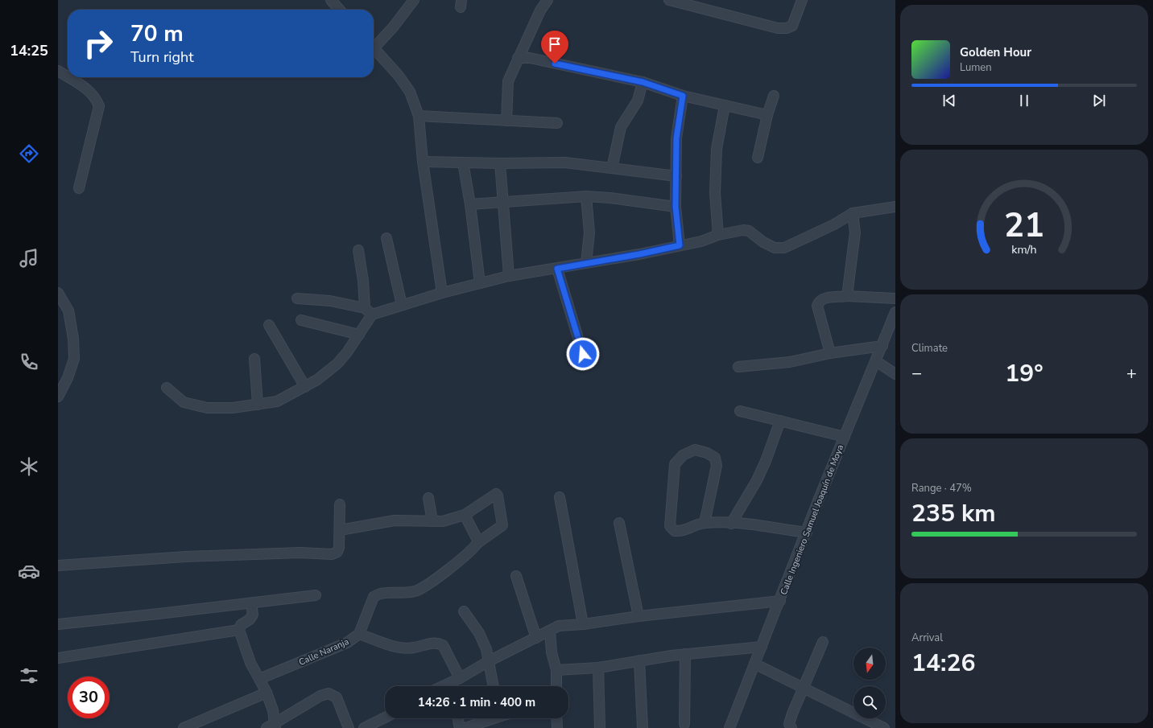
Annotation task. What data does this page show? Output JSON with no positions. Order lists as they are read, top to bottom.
{
  "streets": {
    "street": ["Calle Ingeniero Samuel Joaquín de Moya", "Calle Naranja"]
  },
  "north": "bottom",
  "page": {
    "tabs": "14:25",
    "turn": ["70 m", "Turn right"],
    "song": ["Golden Hour", "Lumen"],
    "tile": [
      "Climate",
      ["Range · 47%", "235 km"],
      ["Arrival", "14:26"]
    ],
    "heat": ["−", "19°", "+"],
    "limit": "30",
    "trip": "14:26 · 1 min · 400 m",
    "gauge": ["21", "km/h"]
  }
}
